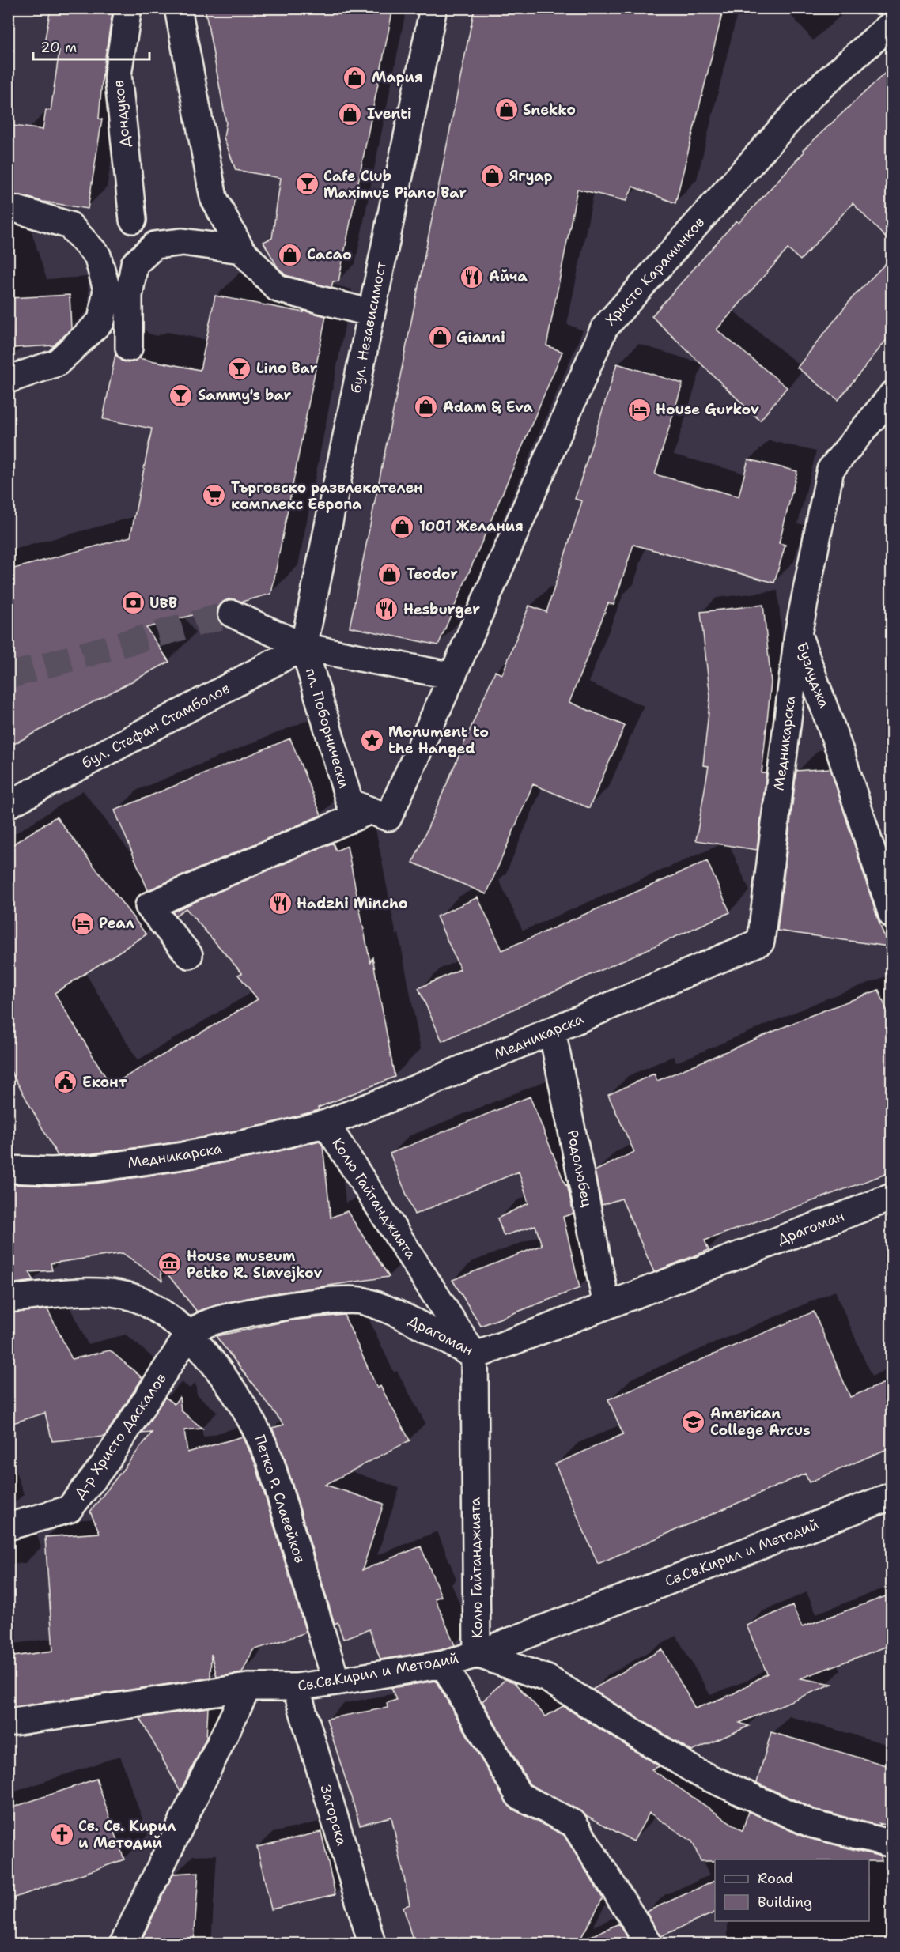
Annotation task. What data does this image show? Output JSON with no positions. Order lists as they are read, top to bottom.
{
  "streets": {
    "street": [
      "Дондуков",
      "Христо Караминков",
      "бул. Независимост",
      "Бузлуджа",
      "бул. Стефан Стамболов",
      "пл. Поборнически",
      "Медникарска",
      "Родолюбец",
      "Колю Гайтанджията",
      "Драгоман",
      "Д-р Христо Даскалов",
      "Петко Р. Славейков",
      "Св.Св.Кирил и Методий",
      "Загорска"
    ]
  },
  "crossings": [
    ["Христо Караминков", "пл. Поборнически"],
    ["бул. Независимост", "бул. Стефан Стамболов"],
    ["бул. Независимост", "пл. Поборнически"],
    ["Бузлуджа", "Медникарска"],
    ["бул. Стефан Стамболов", "пл. Поборнически"],
    ["Медникарска", "Родолюбец"],
    ["Медникарска", "Колю Гайтанджията"],
    ["Родолюбец", "Драгоман"],
    ["Колю Гайтанджията", "Драгоман"],
    ["Колю Гайтанджията", "Св.Св.Кирил и Методий"],
    ["Драгоман", "Д-р Христо Даскалов"],
    ["Драгоман", "Петко Р. Славейков"],
    ["Д-р Христо Даскалов", "Петко Р. Славейков"],
    ["Петко Р. Славейков", "Св.Св.Кирил и Методий"],
    ["Св.Св.Кирил и Методий", "Загорска"]
  ],
  "places": {
    "shop": [
      "Мария",
      "Snekko",
      "Iventi",
      "Ягуар",
      "Cacao",
      "Gianni",
      "Adam & Eva",
      "1001 Желания",
      "Teodor"
    ],
    "bar": ["Cafe Club Maximus Piano Bar", "Lino Bar", "Sammy's bar"],
    "restaurant": ["Айча", "Hesburger", "Hadzhi Mincho"],
    "hotel": ["House Gurkov", "Реал"],
    "supermarket": ["Търговско развлекателен комплекс Европа"],
    "bank": ["UBB"],
    "place": ["Monument to the Hanged"],
    "public building": ["Еконт"],
    "museum": ["House museum Petko R. Slavejkov"],
    "school or university": ["American College Arcus"],
    "church": ["Св. Св. Кирил и Методий"]
  },
  "legend": ["Road", "Building"],
  "scale_bar": "20 m"
}
